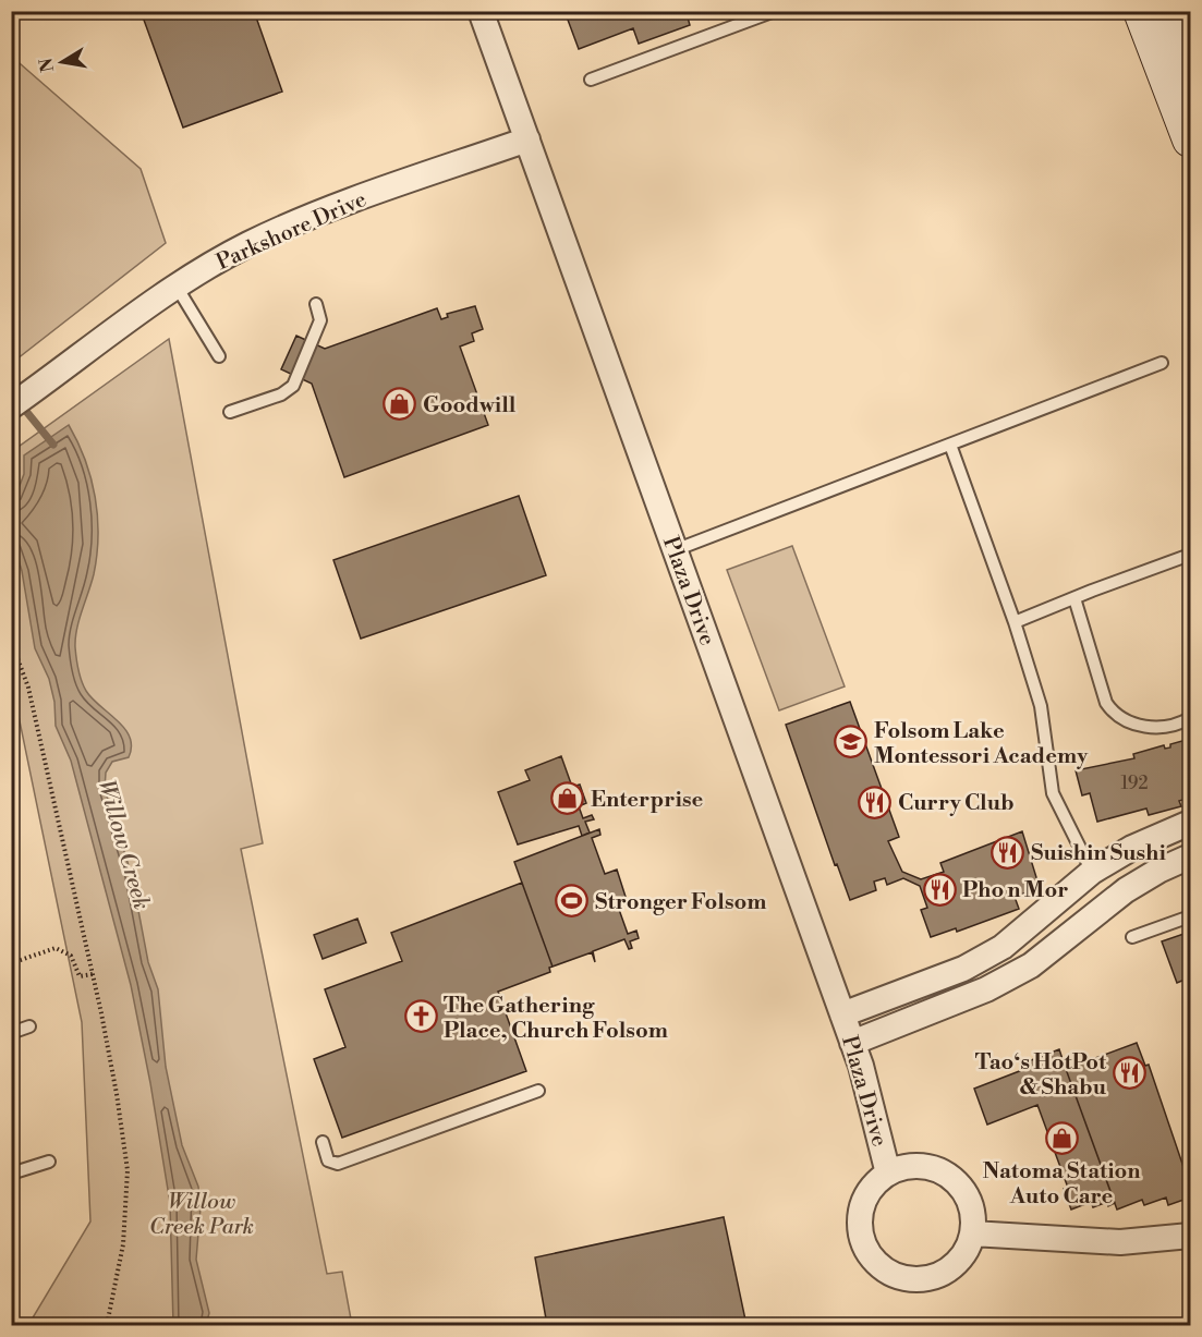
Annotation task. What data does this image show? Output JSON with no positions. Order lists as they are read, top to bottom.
{
  "streets": {
    "street": ["Parkshore Drive", "Plaza Drive"]
  },
  "crossings": [
    ["Parkshore Drive", "Plaza Drive"]
  ],
  "water": ["Willow Creek"],
  "parks": ["Willow Creek Park"],
  "places": {
    "shop": ["Goodwill", "Enterprise", "Natoma Station Auto Care"],
    "school or university": ["Folsom Lake Montessori Academy"],
    "restaurant": [
      "Curry Club",
      "Suishin Sushi",
      "Pho n Mor",
      "Tao‘s HotPot & Shabu"
    ],
    "sports": ["Stronger Folsom"],
    "church": ["The Gathering Place, Church Folsom"]
  },
  "house_numbers": ["192"],
  "north": "left"
}
